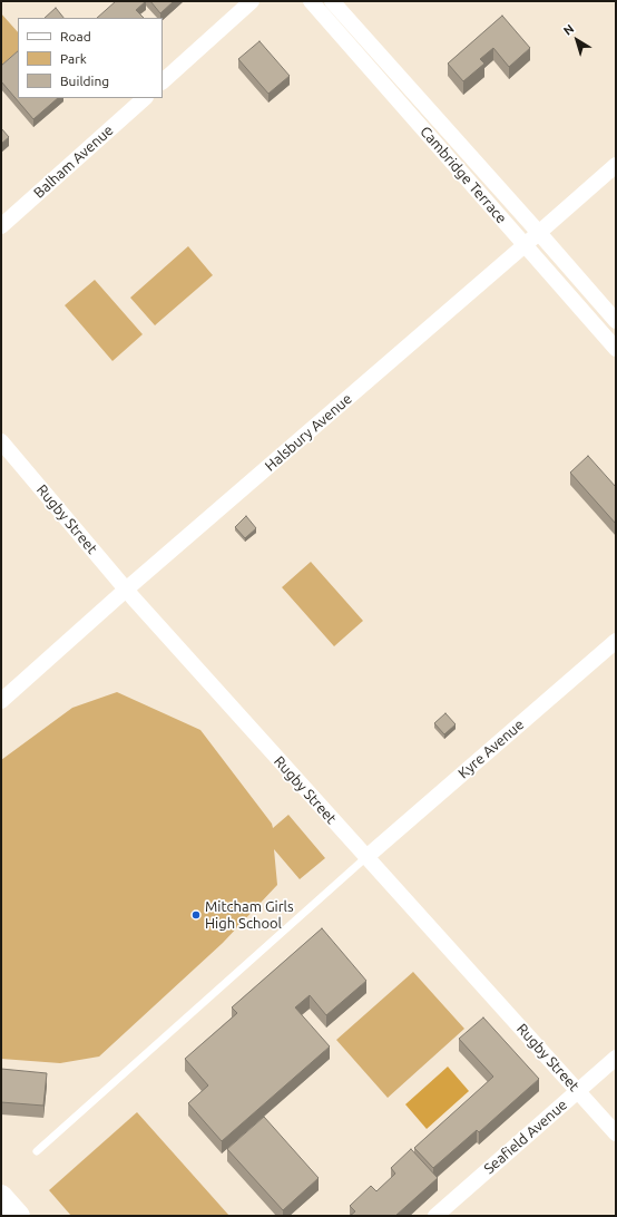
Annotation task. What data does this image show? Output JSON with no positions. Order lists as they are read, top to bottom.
{
  "streets": {
    "street": [
      "Balham Avenue",
      "Cambridge Terrace",
      "Halsbury Avenue",
      "Rugby Street",
      "Kyre Avenue",
      "Seafield Avenue"
    ]
  },
  "crossings": [
    ["Cambridge Terrace", "Halsbury Avenue"],
    ["Halsbury Avenue", "Rugby Street"],
    ["Rugby Street", "Kyre Avenue"],
    ["Rugby Street", "Seafield Avenue"]
  ],
  "places": ["Mitcham Girls High School"],
  "legend": ["Road", "Park", "Building"],
  "north": "top left"
}
